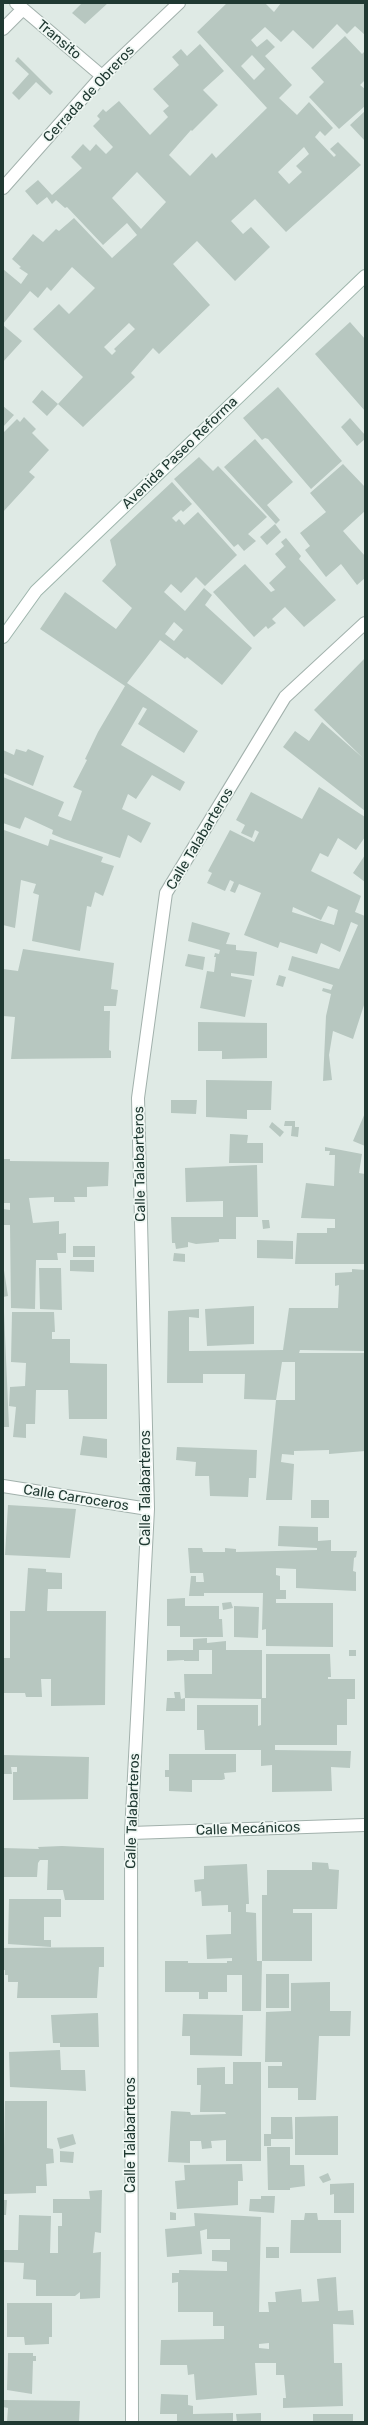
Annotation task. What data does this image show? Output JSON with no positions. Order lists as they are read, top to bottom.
{
  "streets": {
    "street": [
      "Transito",
      "Cerrada de Obreros",
      "Avenida Paseo Reforma",
      "Calle Talabarteros",
      "Calle Carroceros",
      "Calle Mecánicos"
    ]
  },
  "crossings": [
    ["Transito", "Cerrada de Obreros"],
    ["Calle Talabarteros", "Calle Carroceros"],
    ["Calle Talabarteros", "Calle Mecánicos"]
  ]
}
